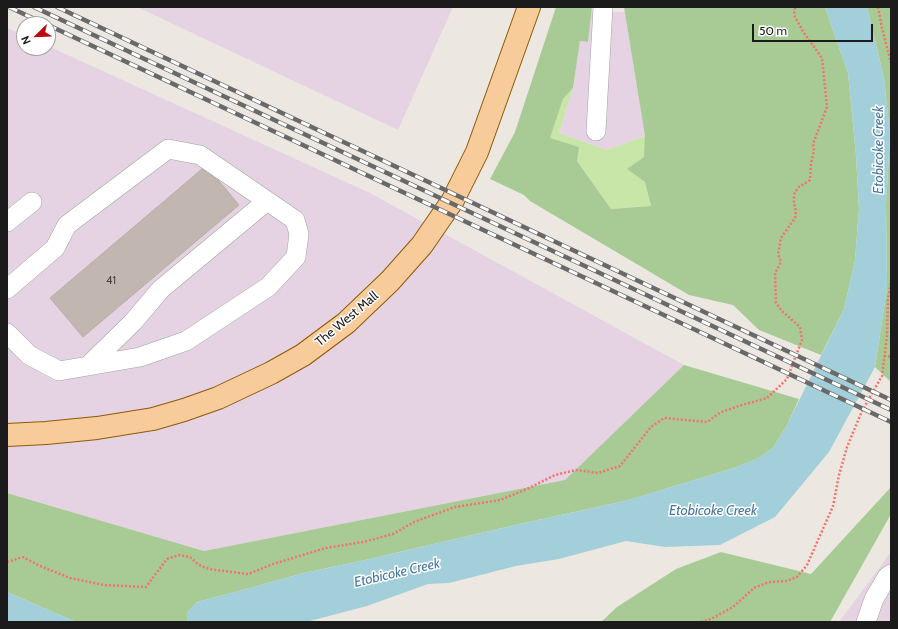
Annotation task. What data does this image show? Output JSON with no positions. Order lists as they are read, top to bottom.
{
  "streets": {
    "main road": ["The West Mall"]
  },
  "water": ["Etobicoke Creek"],
  "house_numbers": ["41"],
  "scale_bar": "50 m",
  "north": "bottom left"
}
